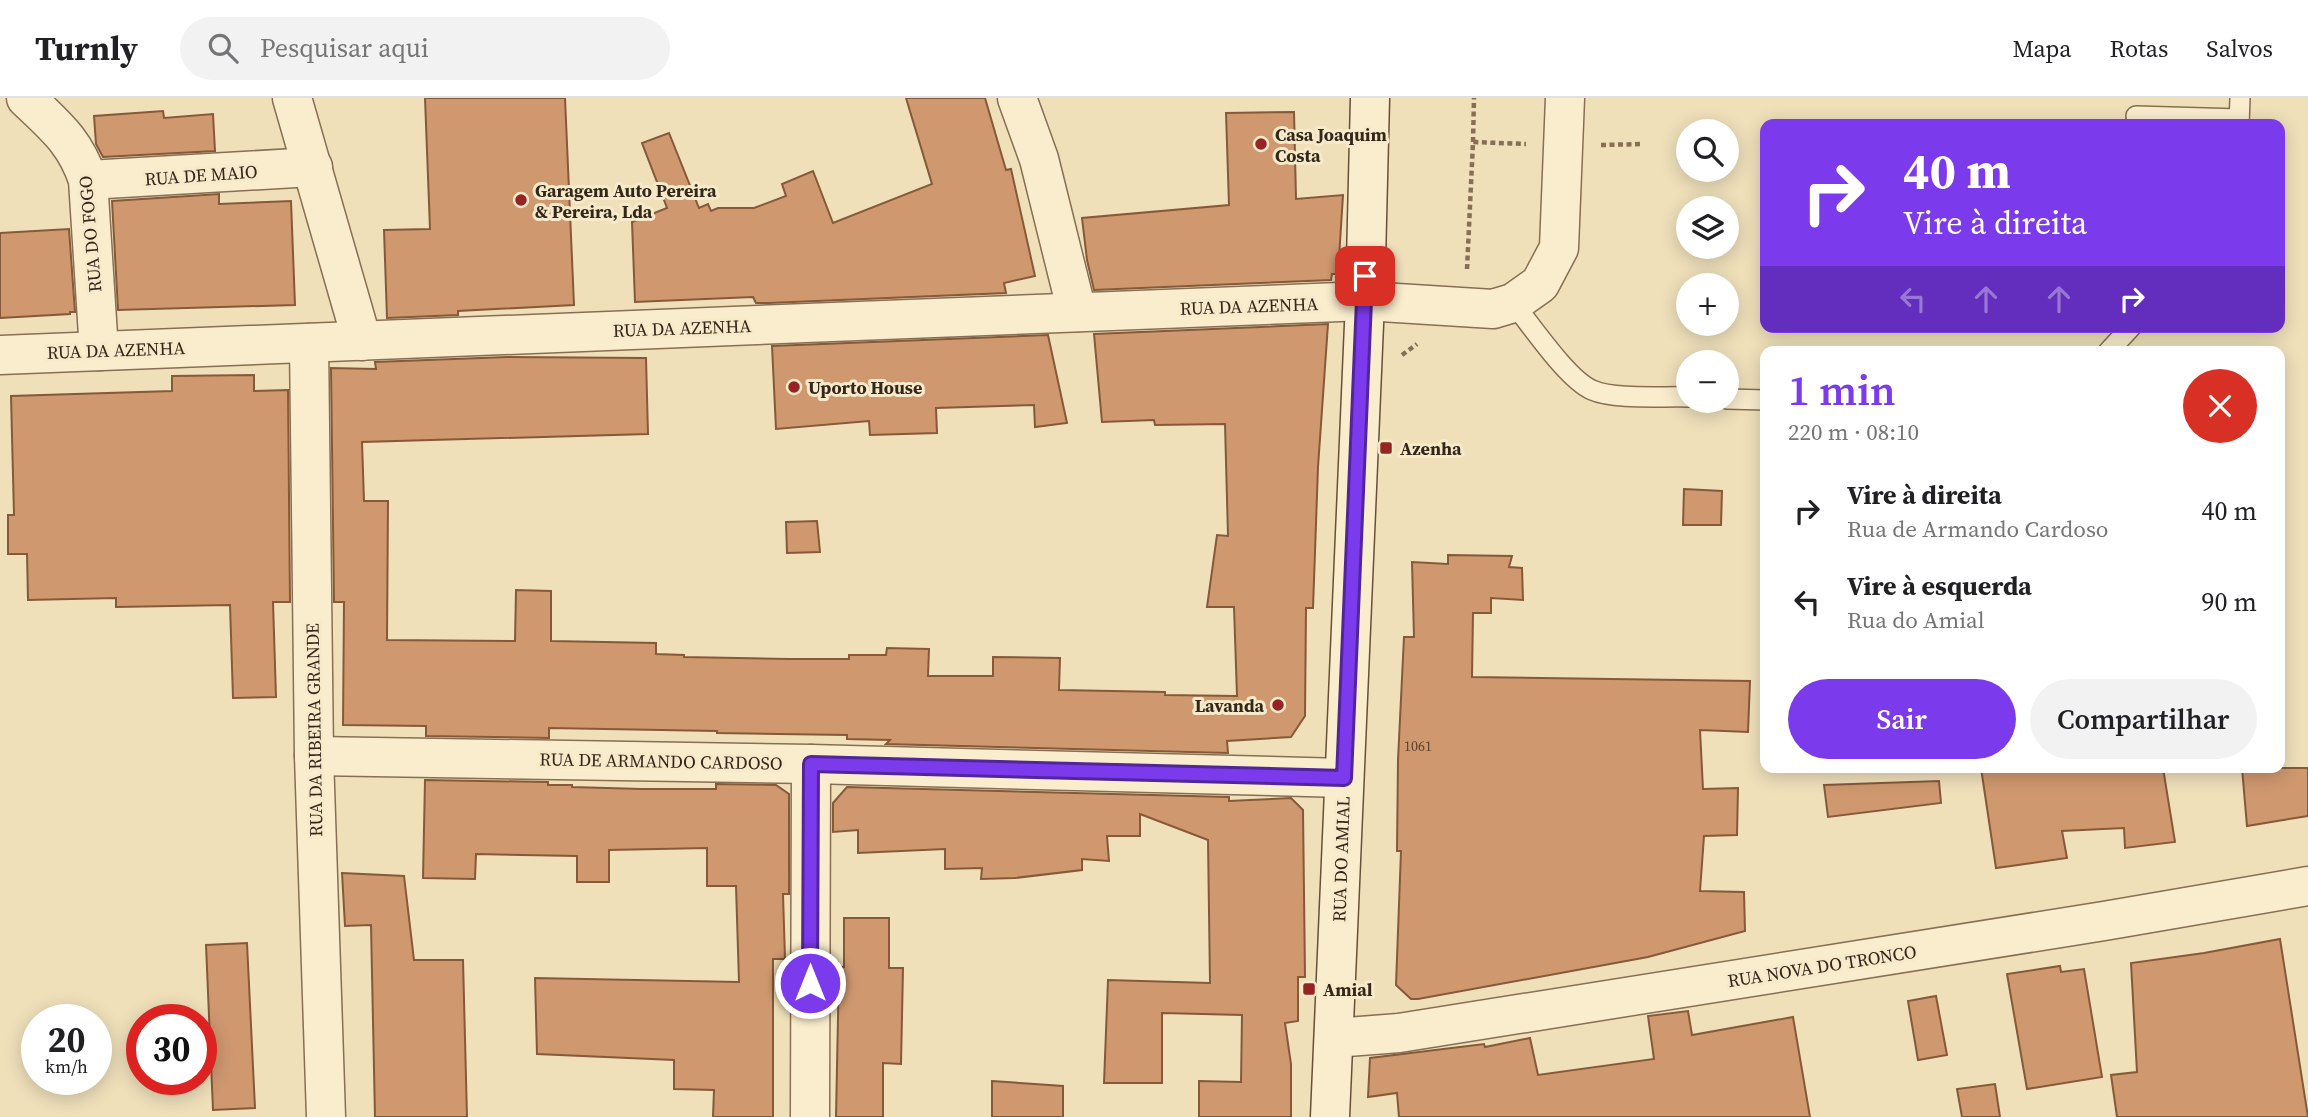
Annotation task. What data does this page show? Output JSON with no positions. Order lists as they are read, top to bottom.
{
  "streets": {
    "street": [
      "RUA DE MAIO",
      "RUA DO FOGO",
      "RUA DA AZENHA",
      "RUA DA RIBEIRA GRANDE",
      "RUA DE ARMANDO CARDOSO",
      "RUA DO AMIAL",
      "RUA NOVA DO TRONCO"
    ]
  },
  "crossings": [
    ["RUA DE MAIO", "RUA DO FOGO"],
    ["RUA DO FOGO", "RUA DA AZENHA"],
    ["RUA DA AZENHA", "RUA DA RIBEIRA GRANDE"],
    ["RUA DA AZENHA", "RUA DO AMIAL"],
    ["RUA DA RIBEIRA GRANDE", "RUA DE ARMANDO CARDOSO"],
    ["RUA DE ARMANDO CARDOSO", "RUA DO AMIAL"],
    ["RUA DO AMIAL", "RUA NOVA DO TRONCO"]
  ],
  "places": {
    "other": [
      "Casa Joaquim Costa",
      "Garagem Auto Pereira & Pereira, Lda",
      "Uporto House",
      "Lavanda"
    ],
    "transit": ["Azenha", "Amial"]
  },
  "house_numbers": ["1061"],
  "page": {
    "header": "Turnly",
    "search": "Pesquisar aqui",
    "nav": ["Mapa", "Rotas", "Salvos"],
    "map_buttons": ["+", "−"],
    "turn": ["40 m", "Vire à direita"],
    "heading": ["1 min", "220 m · 08:10"],
    "list": [
      {
        "name": "Vire à direita",
        "note": "Rua de Armando Cardoso",
        "value": "40 m"
      },
      {
        "name": "Vire à esquerda",
        "note": "Rua do Amial",
        "value": "90 m"
      }
    ],
    "buttons": ["Sair", "Compartilhar"],
    "speed": "20 km/h",
    "limit": "30"
  }
}
